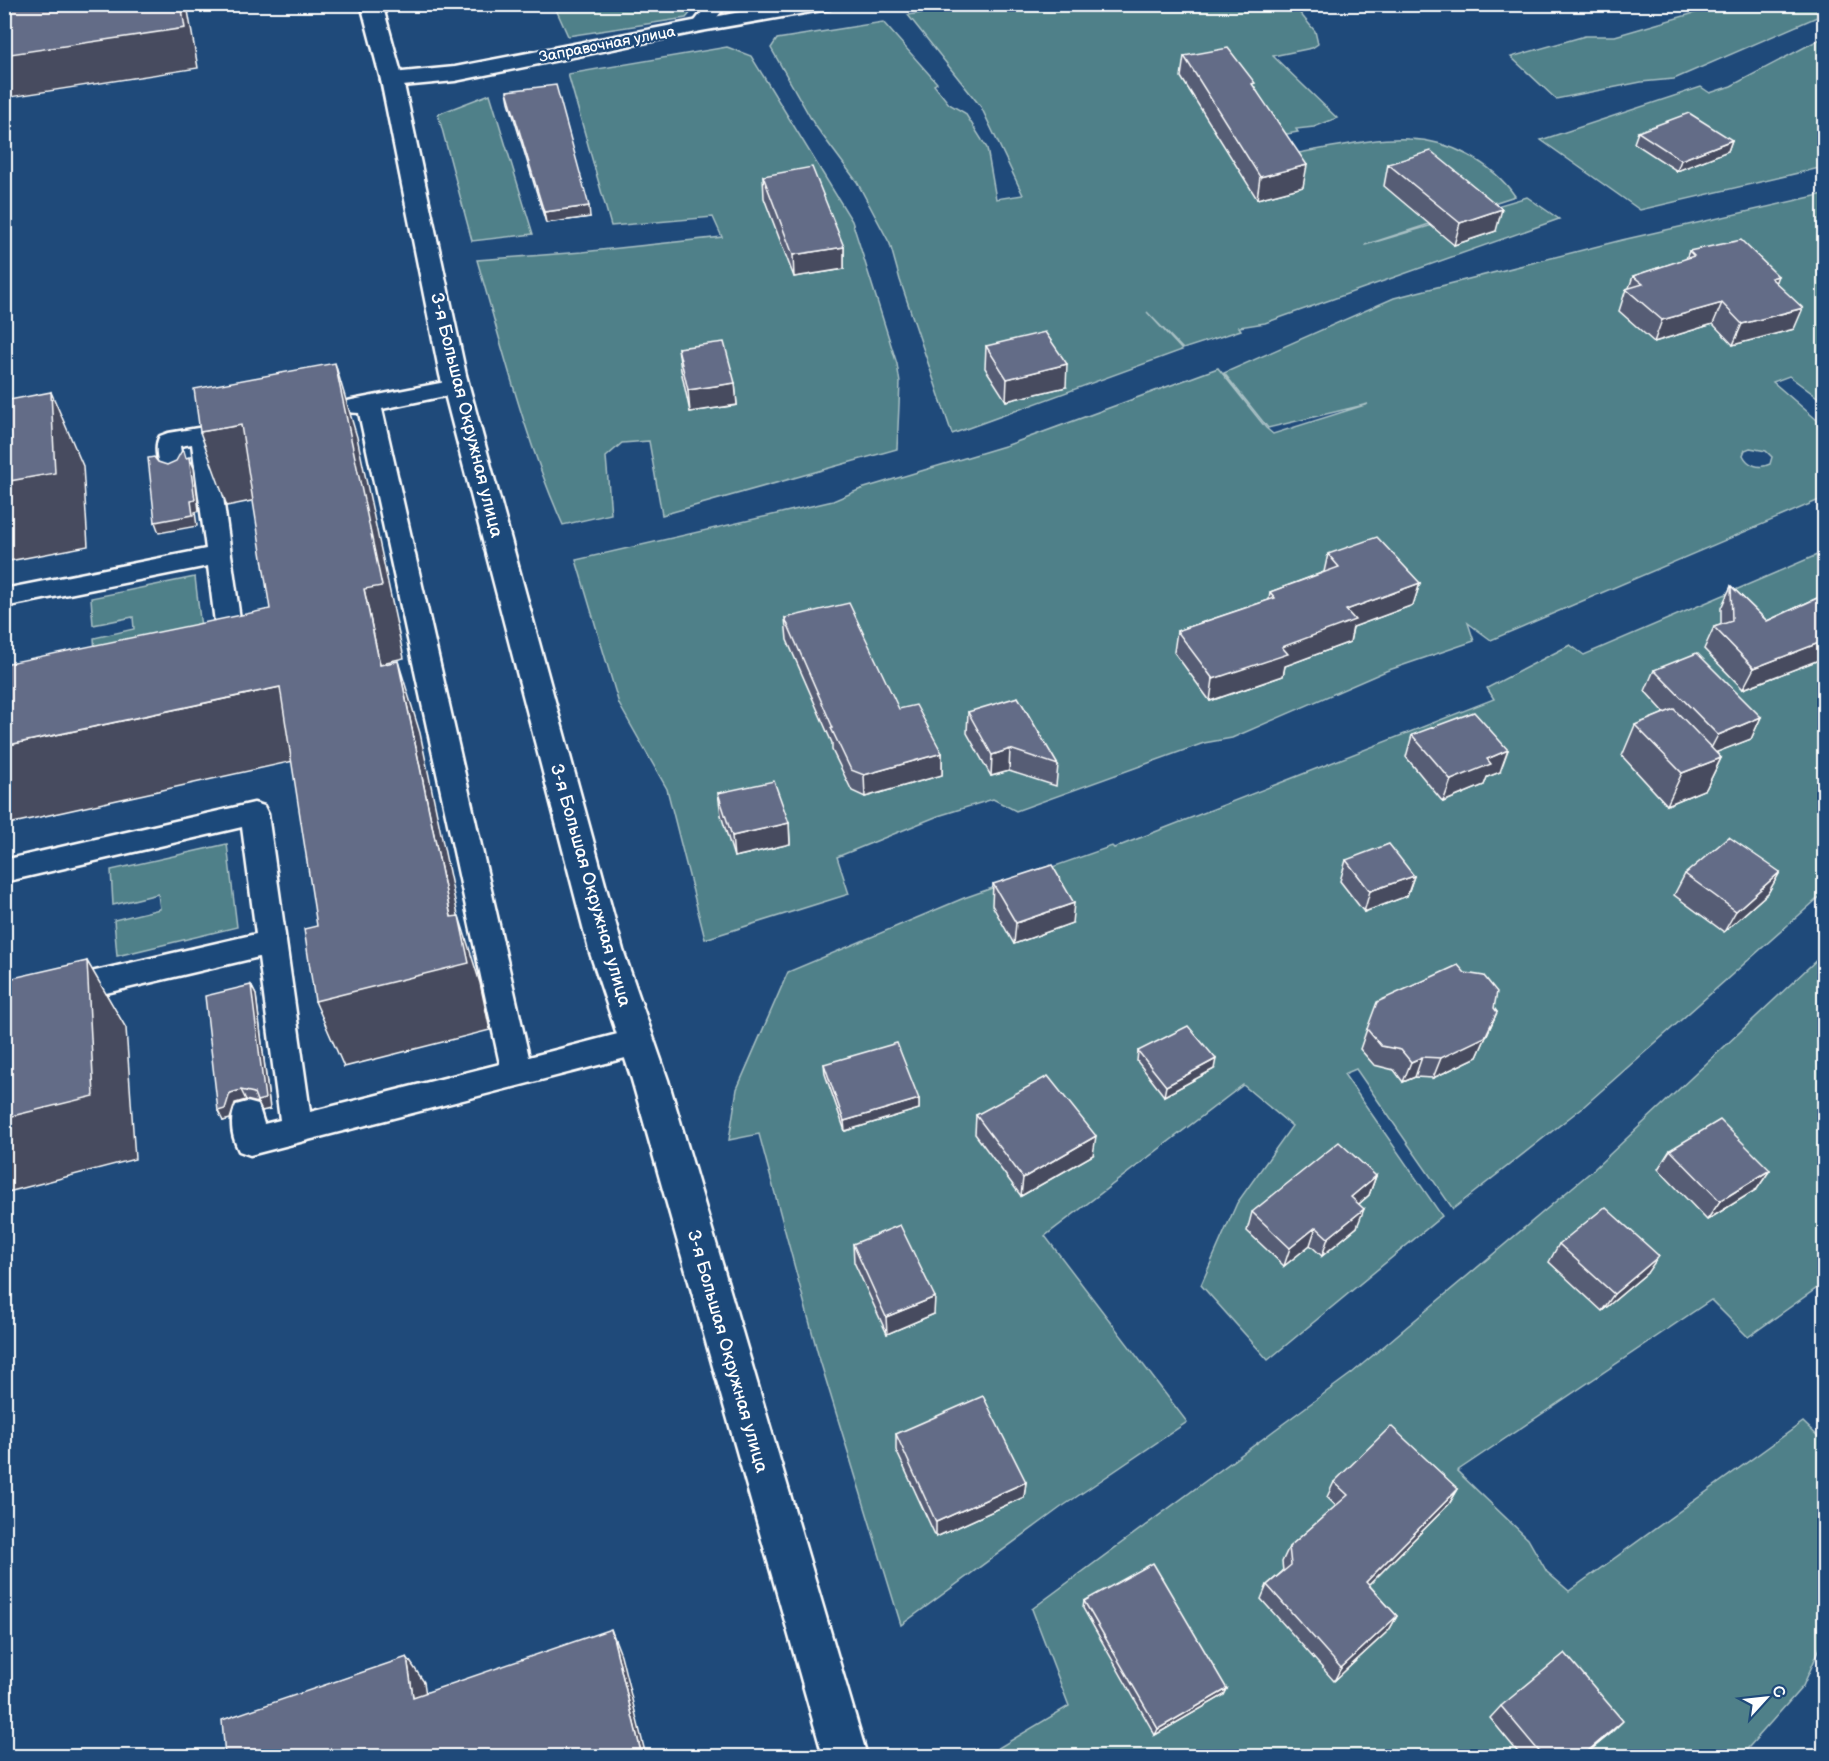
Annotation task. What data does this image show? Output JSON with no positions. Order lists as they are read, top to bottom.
{
  "streets": {
    "street": ["Заправочная улица", "3-я Большая Окружная улица"]
  },
  "crossings": [
    ["Заправочная улица", "3-я Большая Окружная улица"]
  ],
  "north": "top right"
}
